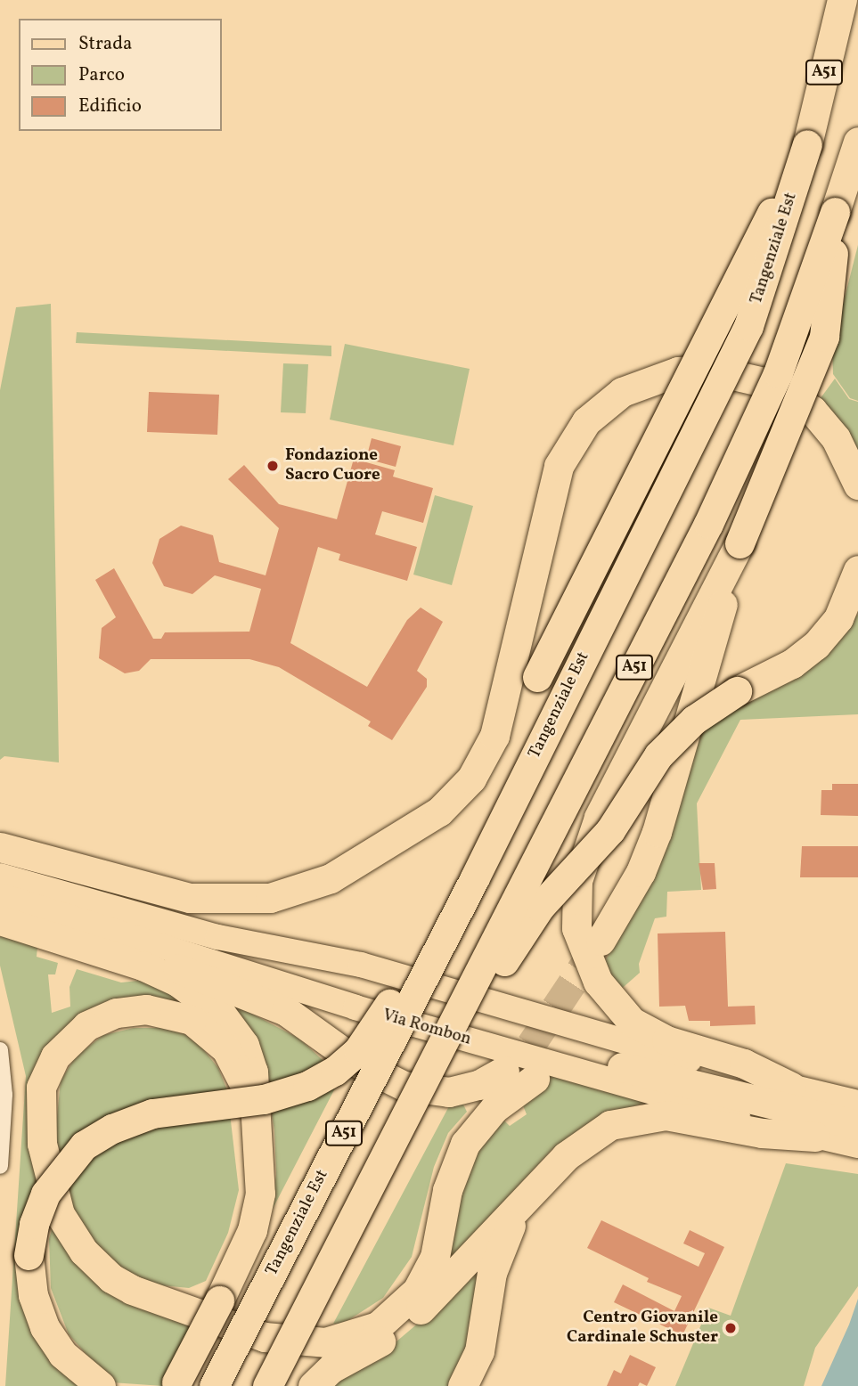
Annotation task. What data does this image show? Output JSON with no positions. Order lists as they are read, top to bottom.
{
  "streets": {
    "highway": ["A51", "Tangenziale Est"],
    "main road": ["Via Rombon"]
  },
  "places": ["Fondazione Sacro Cuore", "Centro Giovanile Cardinale Schuster"],
  "legend": ["Strada", "Parco", "Edificio"]
}
